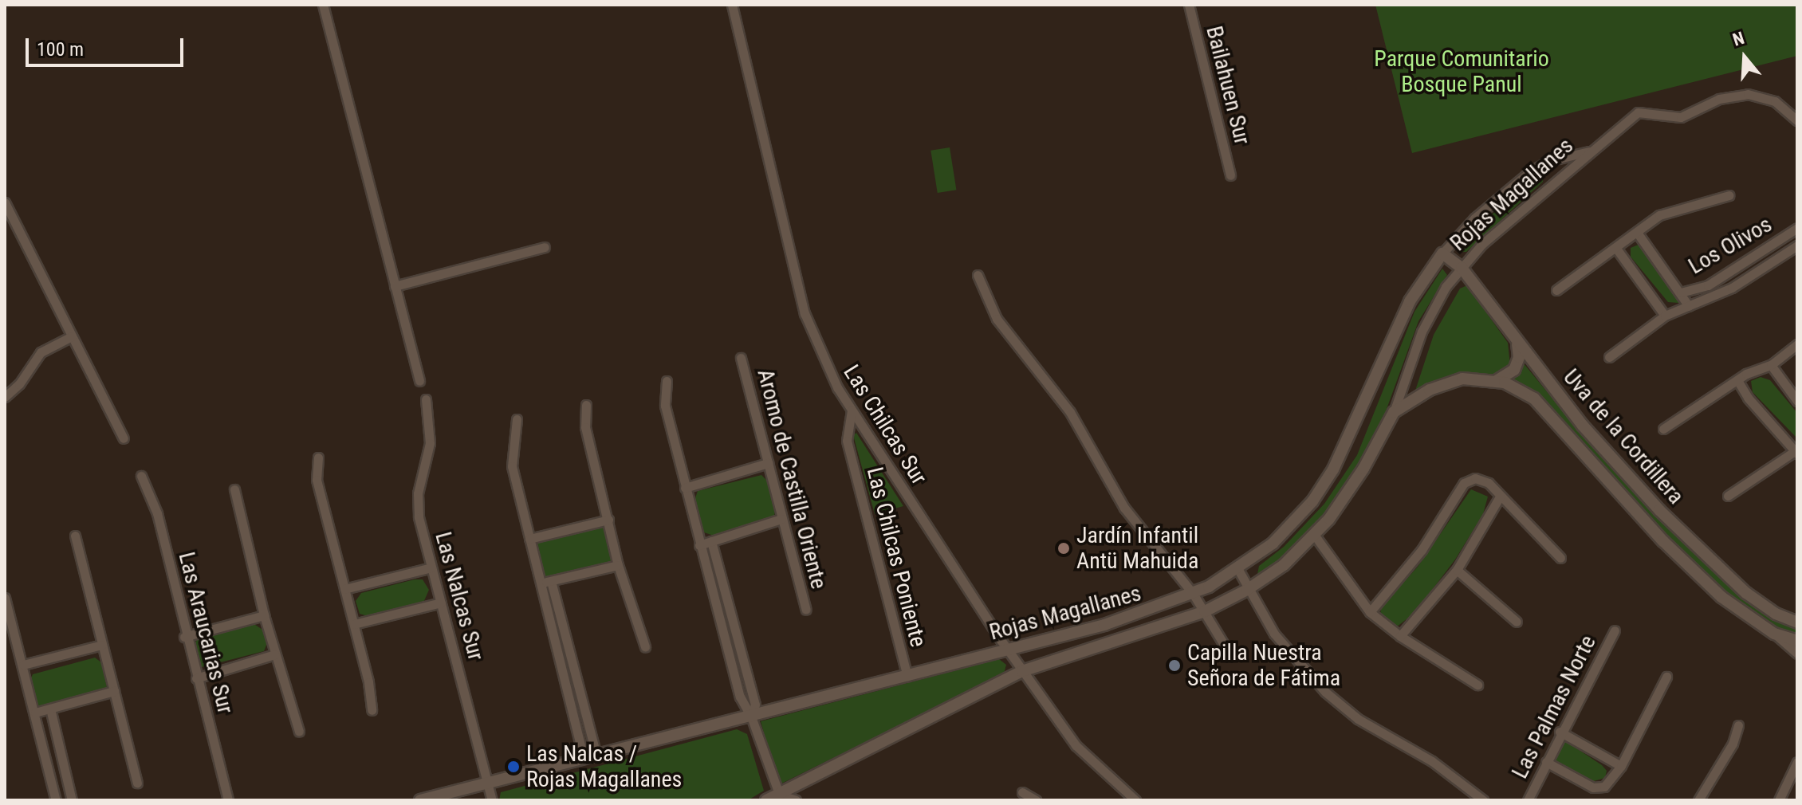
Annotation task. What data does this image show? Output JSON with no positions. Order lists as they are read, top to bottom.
{
  "streets": {
    "street": [
      "Bailahuen Sur",
      "Rojas Magallanes",
      "Los Olivos",
      "Las Chilcas Sur",
      "Uva de la Cordillera",
      "Aromo de Castilla Oriente",
      "Las Chilcas Poniente",
      "Las Nalcas Sur",
      "Las Araucarias Sur",
      "Las Palmas Norte"
    ]
  },
  "crossings": [
    ["Rojas Magallanes", "Las Chilcas Sur"],
    ["Rojas Magallanes", "Uva de la Cordillera"],
    ["Rojas Magallanes", "Las Chilcas Poniente"],
    ["Rojas Magallanes", "Las Nalcas Sur"],
    ["Las Chilcas Sur", "Las Chilcas Poniente"]
  ],
  "parks": ["Parque Comunitario Bosque Panul"],
  "places": ["Jardín Infantil Antü Mahuida", "Capilla Nuestra Señora de Fátima", "Las Nalcas / Rojas Magallanes"],
  "scale_bar": "100 m",
  "north": "top"
}
